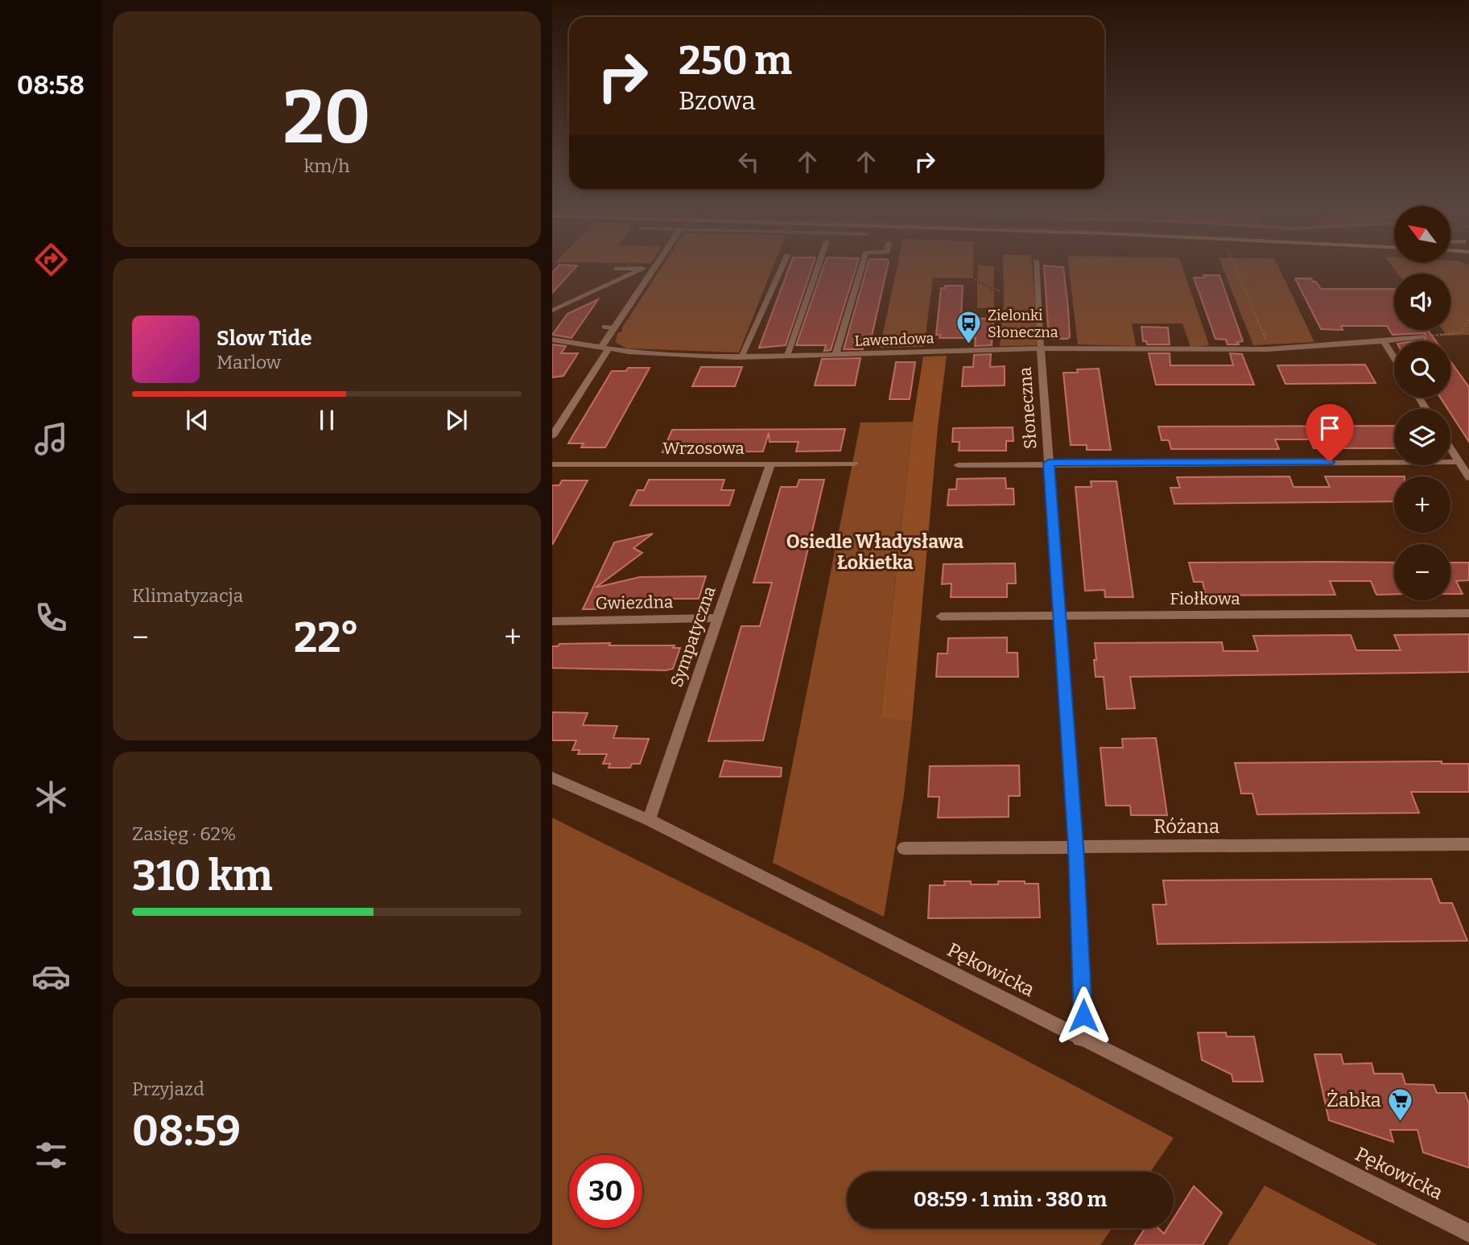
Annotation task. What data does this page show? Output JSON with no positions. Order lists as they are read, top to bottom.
{
  "streets": {
    "street": [
      "Lawendowa",
      "Słoneczna",
      "Wrzosowa",
      "Fiołkowa",
      "Gwiezdna",
      "Sympatyczna",
      "Różana",
      "Pękowicka"
    ]
  },
  "crossings": [
    ["Lawendowa", "Słoneczna"],
    ["Słoneczna", "Fiołkowa"],
    ["Słoneczna", "Różana"],
    ["Słoneczna", "Pękowicka"],
    ["Wrzosowa", "Sympatyczna"],
    ["Gwiezdna", "Sympatyczna"],
    ["Sympatyczna", "Pękowicka"]
  ],
  "districts": ["Osiedle Władysława Łokietka"],
  "places": {
    "bus stop": ["Zielonki Słoneczna"],
    "supermarket": ["Żabka"]
  },
  "north": "top left",
  "page": {
    "tabs": "08:58",
    "tile": [
      ["20", "km/h"],
      "Klimatyzacja",
      ["Zasięg · 62%", "310 km"],
      ["Przyjazd", "08:59"]
    ],
    "turn": ["250 m", "Bzowa"],
    "map_buttons": ["+", "−"],
    "song": ["Slow Tide", "Marlow"],
    "heat": ["−", "22°", "+"],
    "limit": "30",
    "trip": "08:59 · 1 min · 380 m"
  }
}
